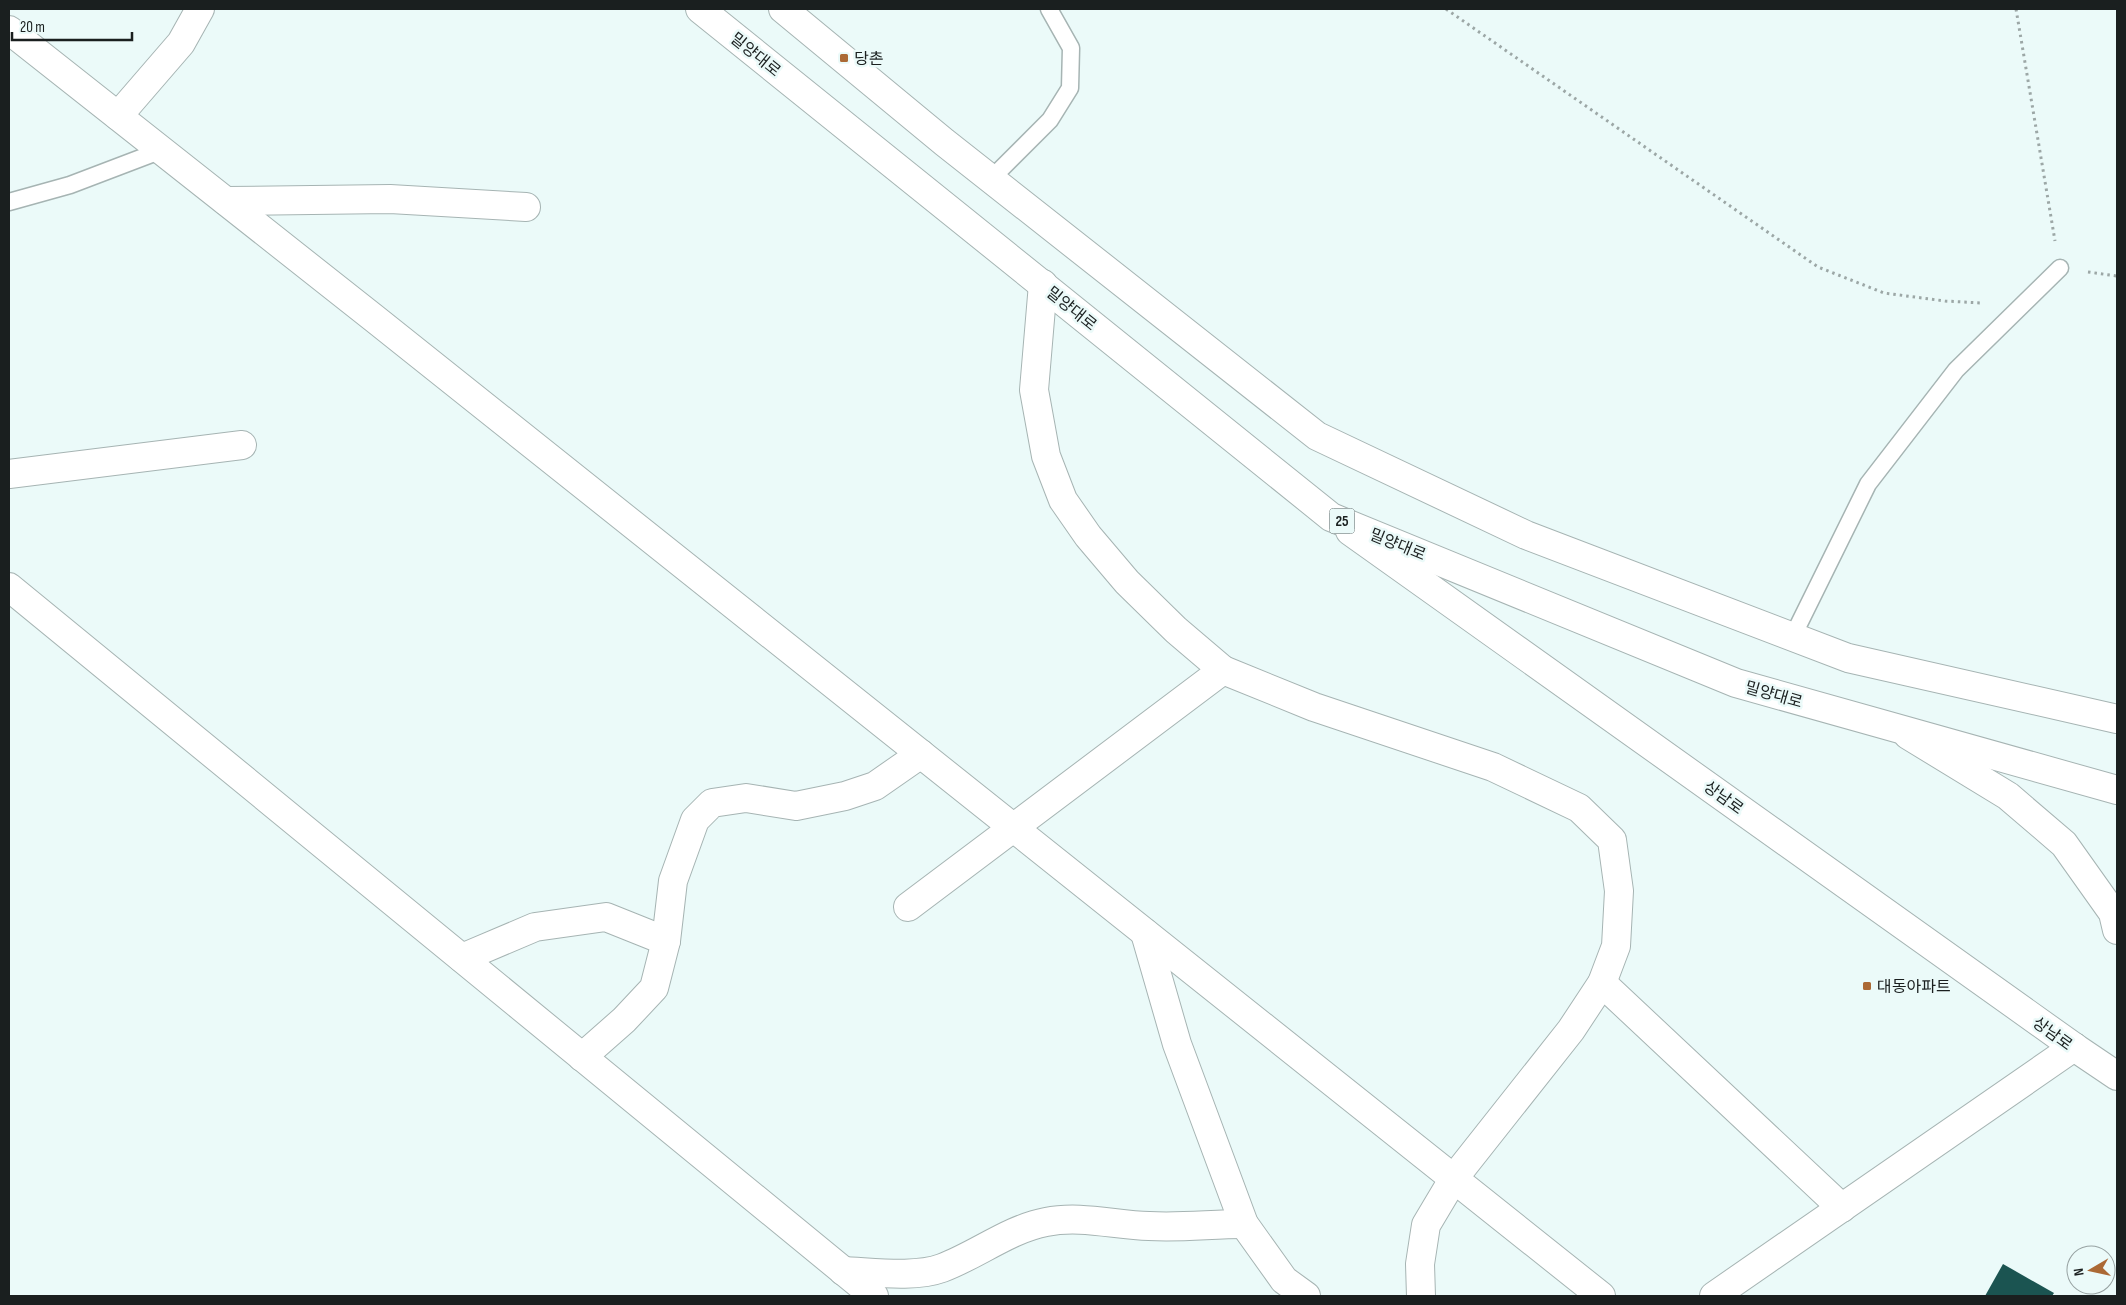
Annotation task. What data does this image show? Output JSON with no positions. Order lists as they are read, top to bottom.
{
  "streets": {
    "street": ["밀양대로", "25", "상남로"]
  },
  "crossings": [
    ["밀양대로", "상남로"]
  ],
  "places": {
    "transit": ["당촌", "대동아파트"]
  },
  "scale_bar": "20 m",
  "north": "left"
}
